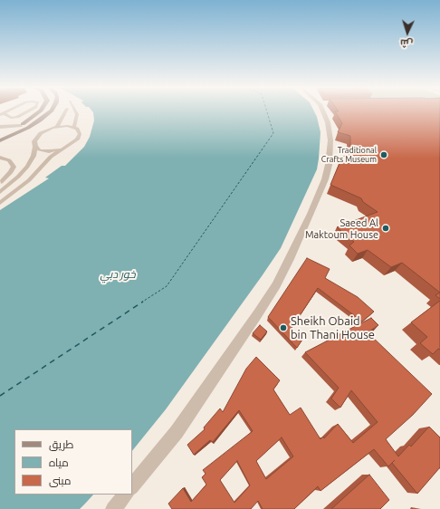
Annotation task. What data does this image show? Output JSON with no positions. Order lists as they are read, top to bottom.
{
  "water": ["خور دبي"],
  "places": ["Traditional Crafts Museum", "Saeed Al Maktoum House", "Sheikh Obaid bin Thani House"],
  "legend": ["طريق", "مياه", "مبنى"],
  "north": "bottom"
}
